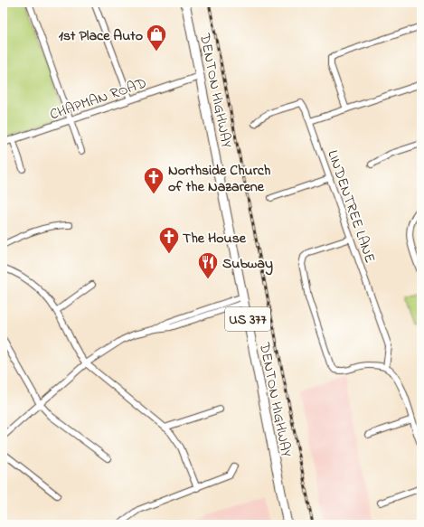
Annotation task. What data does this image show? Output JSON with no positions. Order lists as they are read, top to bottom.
{
  "streets": {
    "main road": ["DENTON HIGHWAY", "US 377"],
    "street": ["CHAPMAN ROAD", "LINDENTREE LANE"]
  },
  "crossings": [
    ["DENTON HIGHWAY", "CHAPMAN ROAD"]
  ],
  "places": {
    "shop": ["1st Place Auto"],
    "church": ["Northside Church of the Nazarene", "The House"],
    "restaurant": ["Subway"]
  }
}
